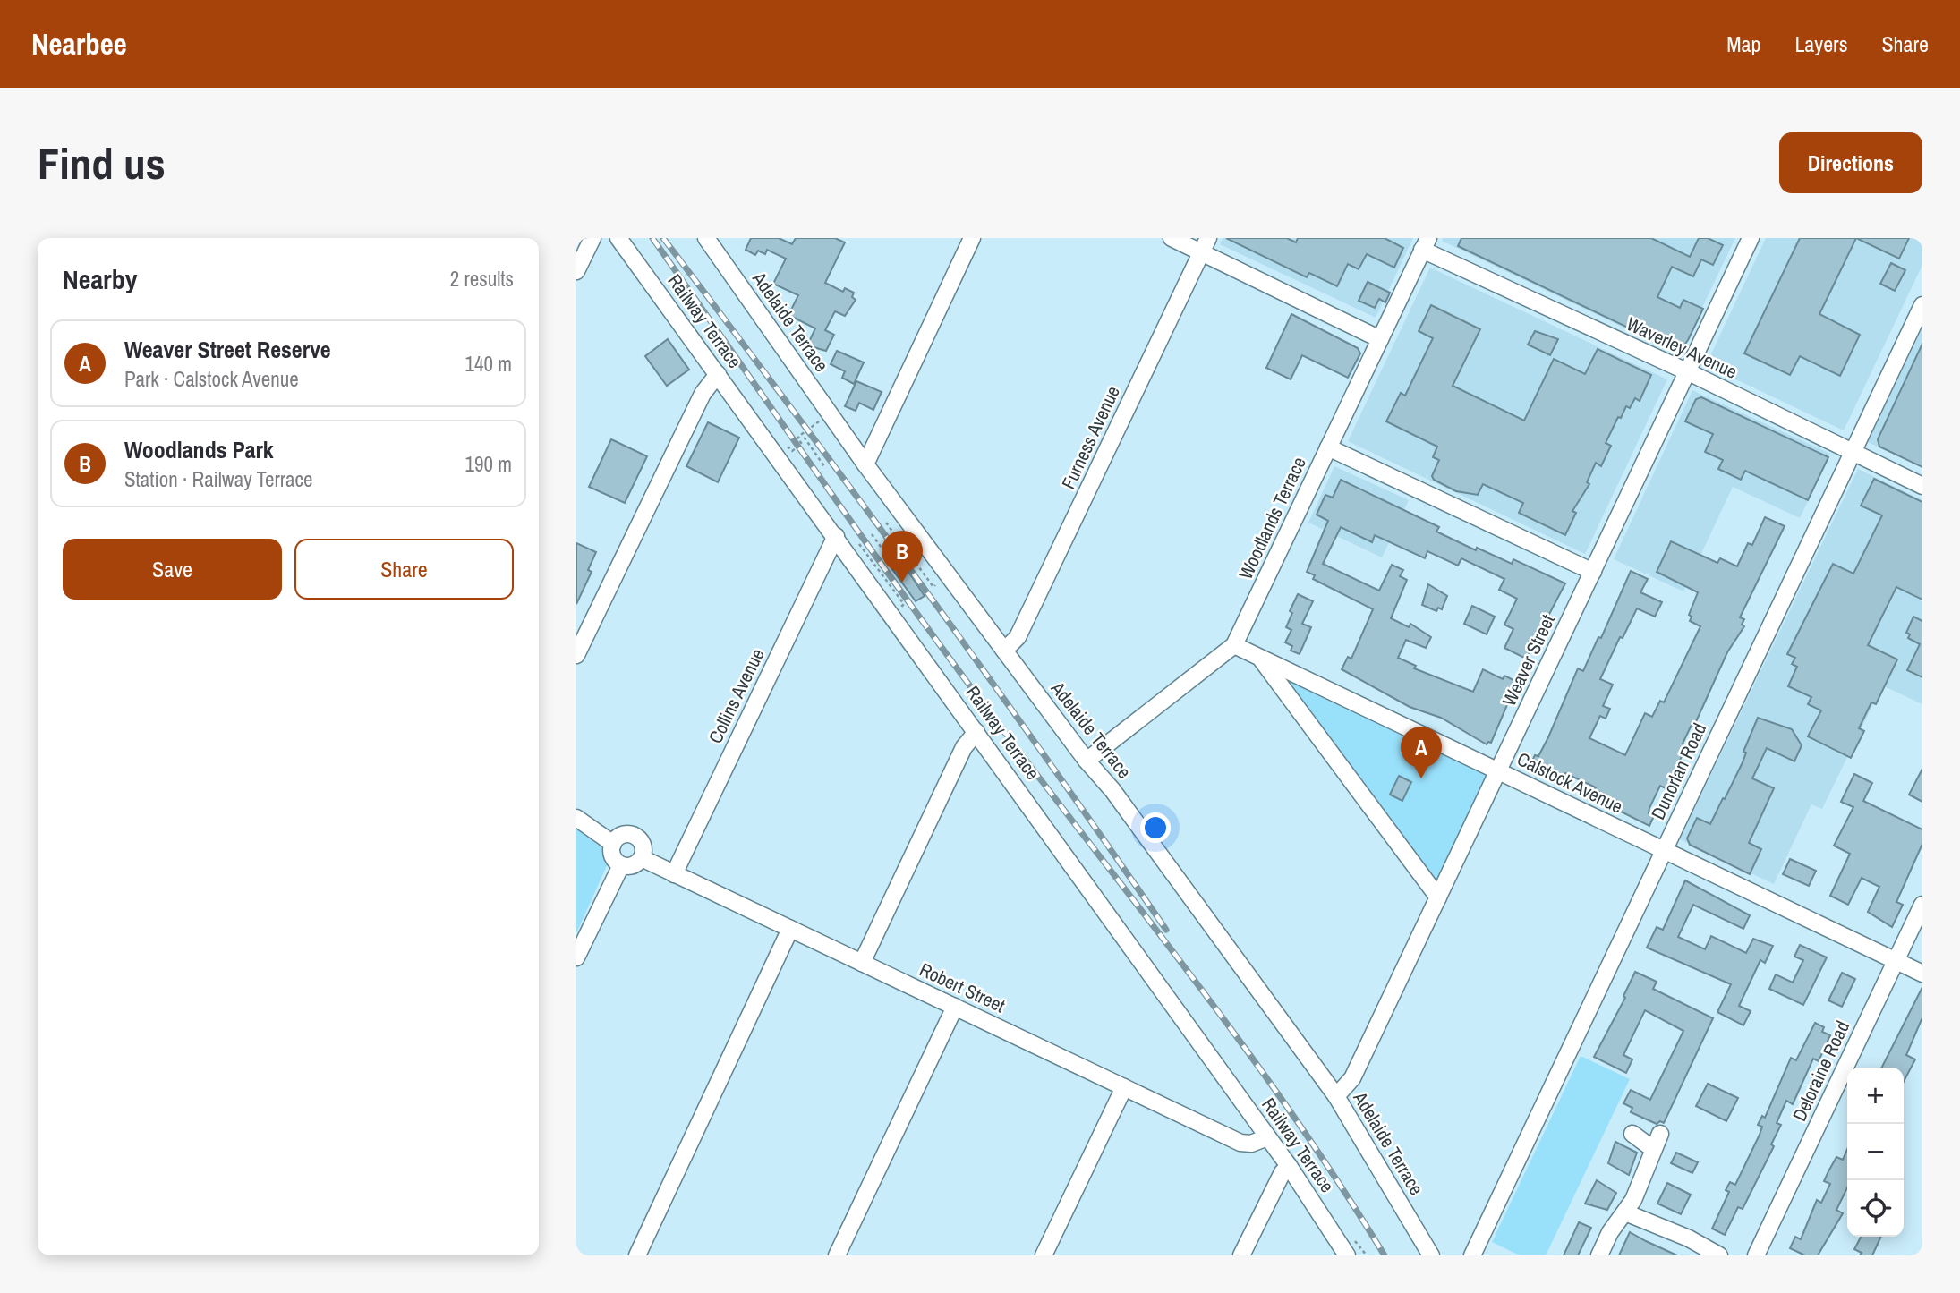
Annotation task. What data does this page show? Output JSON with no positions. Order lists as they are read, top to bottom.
{
  "streets": {
    "street": [
      "Railway Terrace",
      "Adelaide Terrace",
      "Waverley Avenue",
      "Furness Avenue",
      "Woodlands Terrace",
      "Weaver Street",
      "Collins Avenue",
      "Dunorlan Road",
      "Calstock Avenue",
      "Robert Street",
      "Deloraine Road"
    ]
  },
  "crossings": [
    ["Railway Terrace", "Collins Avenue"],
    ["Railway Terrace", "Robert Street"],
    ["Adelaide Terrace", "Furness Avenue"],
    ["Adelaide Terrace", "Woodlands Terrace"],
    ["Adelaide Terrace", "Weaver Street"],
    ["Waverley Avenue", "Woodlands Terrace"],
    ["Waverley Avenue", "Weaver Street"],
    ["Waverley Avenue", "Dunorlan Road"],
    ["Woodlands Terrace", "Calstock Avenue"],
    ["Weaver Street", "Calstock Avenue"],
    ["Collins Avenue", "Robert Street"],
    ["Dunorlan Road", "Calstock Avenue"],
    ["Calstock Avenue", "Deloraine Road"]
  ],
  "page": {
    "header": "Nearbee",
    "nav": ["Map", "Layers", "Share"],
    "buttons": [
      "Directions",
      ["Save", "Share"]
    ],
    "title": "Find us",
    "heading": ["Nearby", "2 results"],
    "list": [
      {
        "mark": "A",
        "name": "Weaver Street Reserve",
        "note": "Park · Calstock Avenue",
        "value": "140 m"
      },
      {
        "mark": "B",
        "name": "Woodlands Park",
        "note": "Station · Railway Terrace",
        "value": "190 m"
      }
    ],
    "pins": ["B", "A"],
    "map_buttons": ["+", "−"]
  }
}
